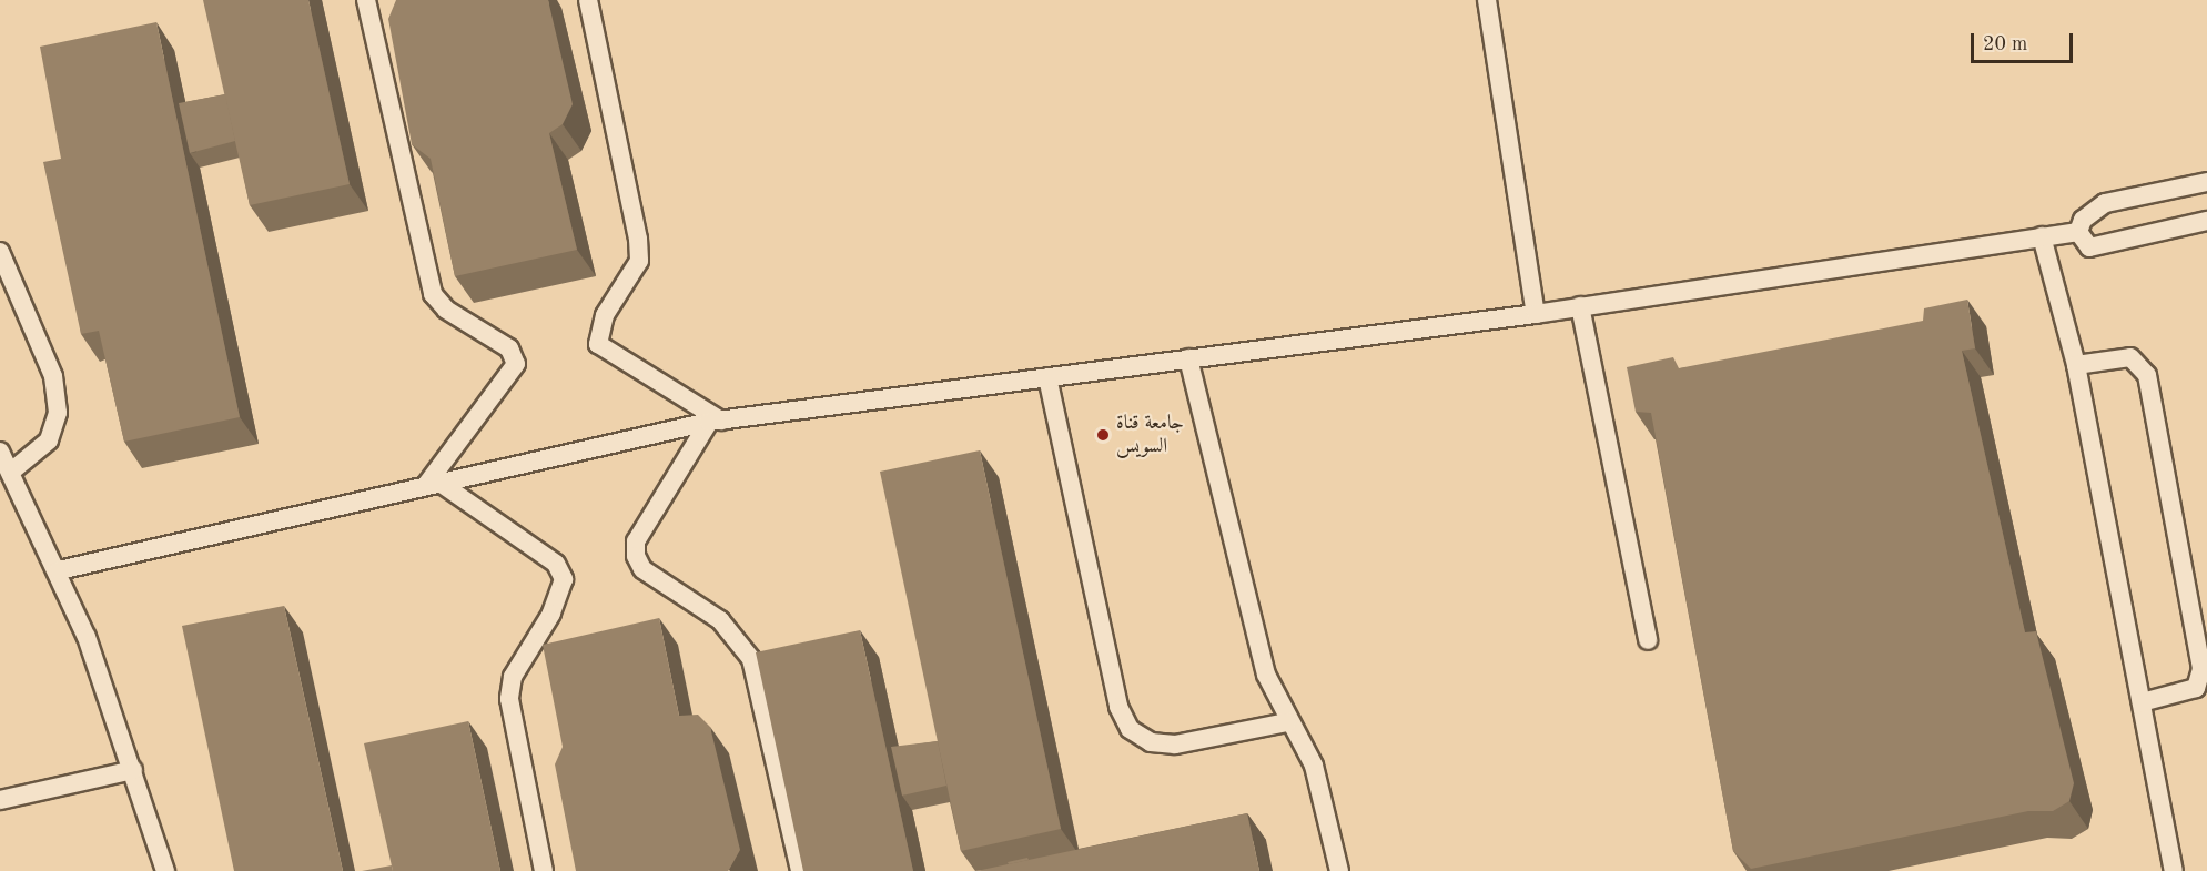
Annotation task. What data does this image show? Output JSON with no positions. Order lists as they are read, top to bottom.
{
  "places": ["جامعة قناة السويس"],
  "scale_bar": "20 m"
}
